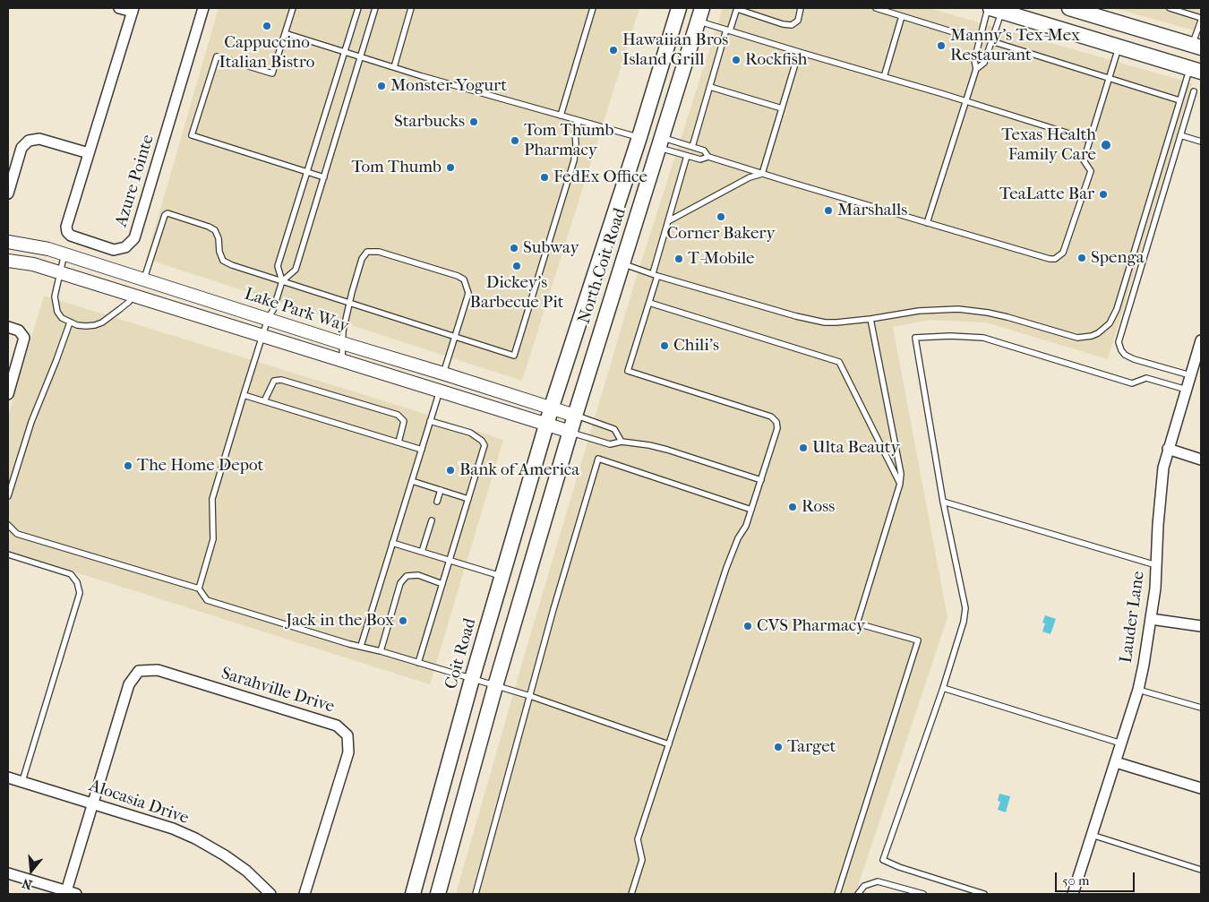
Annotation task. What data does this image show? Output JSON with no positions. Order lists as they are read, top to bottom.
{
  "streets": {
    "main road": ["North Coit Road", "Coit Road"],
    "street": [
      "Azure Pointe",
      "Lake Park Way",
      "Lauder Lane",
      "Sarahville Drive",
      "Alocasia Drive"
    ]
  },
  "crossings": [
    ["North Coit Road", "Lake Park Way"],
    ["North Coit Road", "Coit Road"],
    ["Lake Park Way", "Coit Road"],
    ["Sarahville Drive", "Alocasia Drive"]
  ],
  "places": [
    "Cappuccino Italian Bistro",
    "Manny's Tex-Mex Restaurant",
    "Hawaiian Bros Island Grill",
    "Rockfish",
    "Monster Yogurt",
    "Starbucks",
    "Tom Thumb Pharmacy",
    "Texas Health Family Care",
    "Tom Thumb",
    "FedEx Office",
    "TeaLatte Bar",
    "Marshalls",
    "Corner Bakery",
    "Subway",
    "Spenga",
    "T-Mobile",
    "Dickey's Barbecue Pit",
    "Chili's",
    "Ulta Beauty",
    "The Home Depot",
    "Bank of America",
    "Ross",
    "Jack in the Box",
    "CVS Pharmacy",
    "Target"
  ],
  "scale_bar": "50 m",
  "north": "bottom"
}
